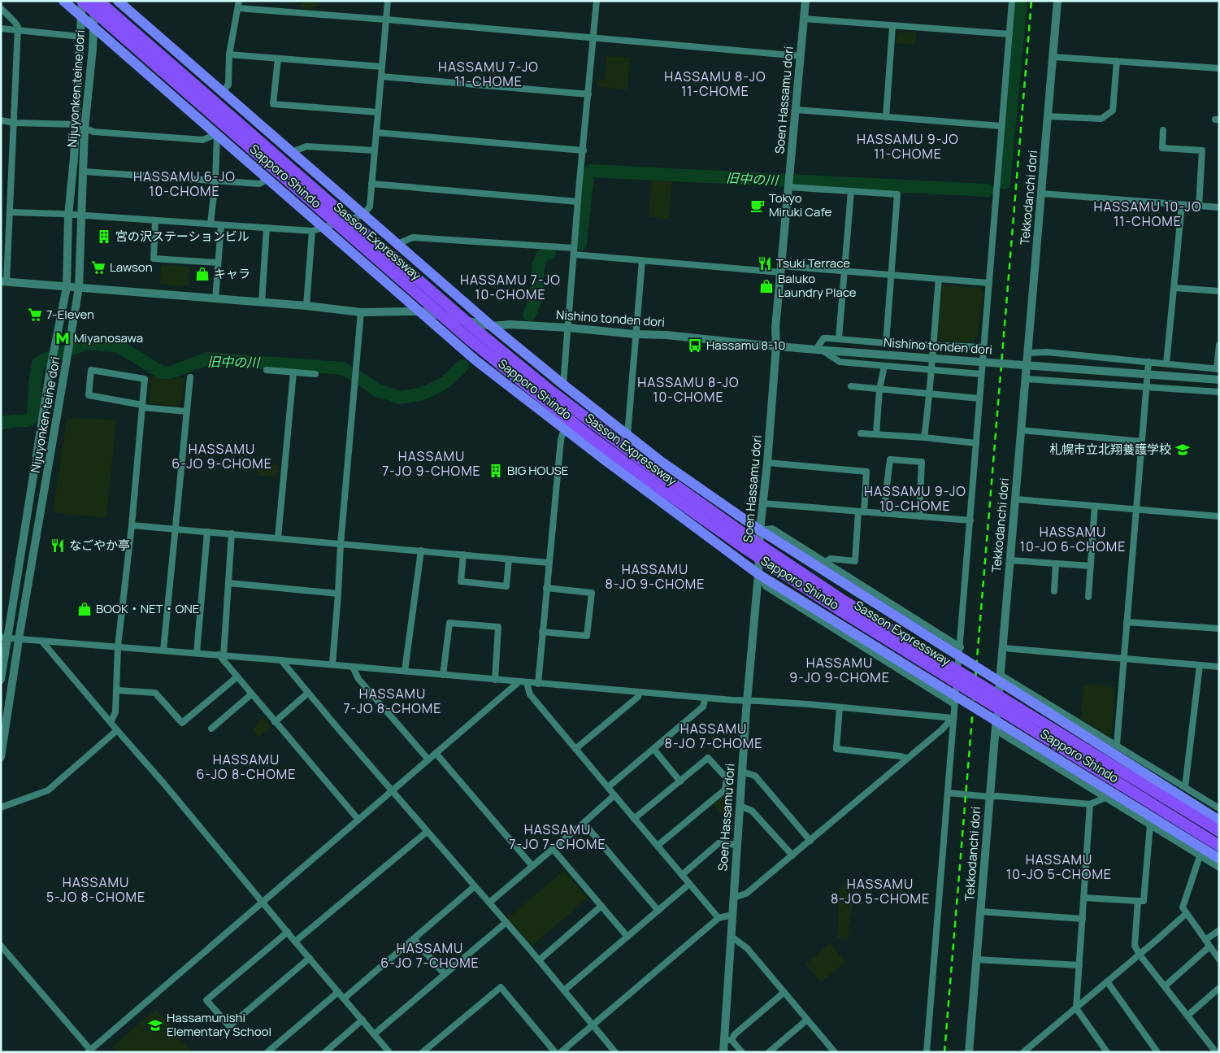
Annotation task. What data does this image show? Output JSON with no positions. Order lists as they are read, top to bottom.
{
  "streets": {
    "highway": ["Sapporo Shindo", "Sasson Expressway"],
    "street": [
      "Nijuyonken teine dori",
      "Soen Hassamu dori",
      "Tekkodanchi dori",
      "Nishino tonden dori"
    ]
  },
  "crossings": [
    ["Nijuyonken teine dori", "Sapporo Shindo"],
    ["Nijuyonken teine dori", "Sasson Expressway"],
    ["Nijuyonken teine dori", "Nishino tonden dori"],
    ["Soen Hassamu dori", "Sapporo Shindo"],
    ["Soen Hassamu dori", "Nishino tonden dori"],
    ["Sapporo Shindo", "Nishino tonden dori"]
  ],
  "districts": [
    "HASSAMU 7-JO 11-CHOME",
    "HASSAMU 8-JO 11-CHOME",
    "HASSAMU 9-JO 11-CHOME",
    "HASSAMU 6-JO 10-CHOME",
    "HASSAMU 10-JO 11-CHOME",
    "HASSAMU 7-JO 10-CHOME",
    "HASSAMU 8-JO 10-CHOME",
    "HASSAMU 6-JO 9-CHOME",
    "HASSAMU 7-JO 9-CHOME",
    "HASSAMU 9-JO 10-CHOME",
    "HASSAMU 10-JO 6-CHOME",
    "HASSAMU 8-JO 9-CHOME",
    "HASSAMU 9-JO 9-CHOME",
    "HASSAMU 7-JO 8-CHOME",
    "HASSAMU 8-JO 7-CHOME",
    "HASSAMU 6-JO 8-CHOME",
    "HASSAMU 7-JO 7-CHOME",
    "HASSAMU 10-JO 5-CHOME",
    "HASSAMU 5-JO 8-CHOME",
    "HASSAMU 8-JO 5-CHOME",
    "HASSAMU 6-JO 7-CHOME"
  ],
  "water": ["旧中の川"],
  "places": {
    "cafe": ["Tokyo Miruki Cafe"],
    "building": ["宮の沢ステーションビル", "BIG HOUSE"],
    "restaurant": ["Tsuki Terrace", "なごやか亭"],
    "supermarket": ["Lawson", "7-Eleven"],
    "shop": ["キャラ", "Baluko Laundry Place", "BOOK・NET・ONE"],
    "metro station": ["Miyanosawa"],
    "bus stop": ["Hassamu 8-10"],
    "school or university": ["札幌市立北翔養護学校", "Hassamunishi Elementary School"]
  }
}
